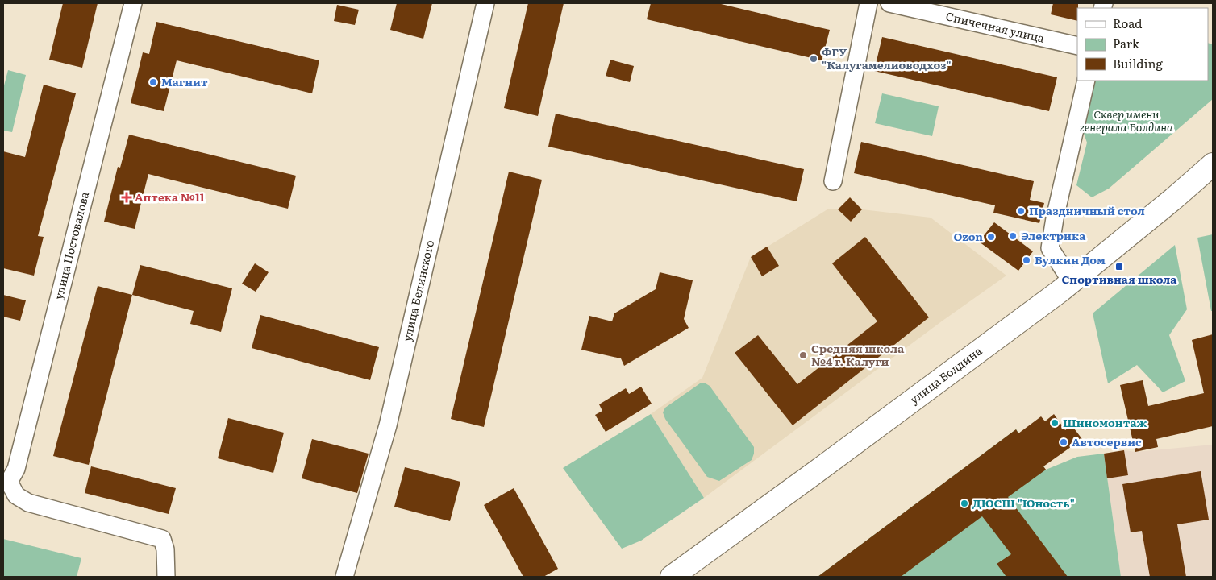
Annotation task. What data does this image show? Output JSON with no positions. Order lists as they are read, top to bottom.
{
  "streets": {
    "main road": ["улица Болдина"],
    "street": ["Спичечная улица", "улица Постовалова", "улица Белинского"]
  },
  "parks": ["Сквер имени генерала Болдина"],
  "places": {
    "other": [
      "ФГУ \"Калугамелиоводхоз\"",
      "Магнит",
      "Праздничный стол",
      "Электрика",
      "Ozon",
      "Булкин Дом",
      "Средняя школа №4 г. Калуги",
      "Шиномонтаж",
      "Автосервис",
      "ДЮСШ \"Юность\""
    ],
    "health": ["Аптека №11"],
    "transit": ["Спортивная школа"]
  },
  "legend": ["Road", "Park", "Building"]
}
